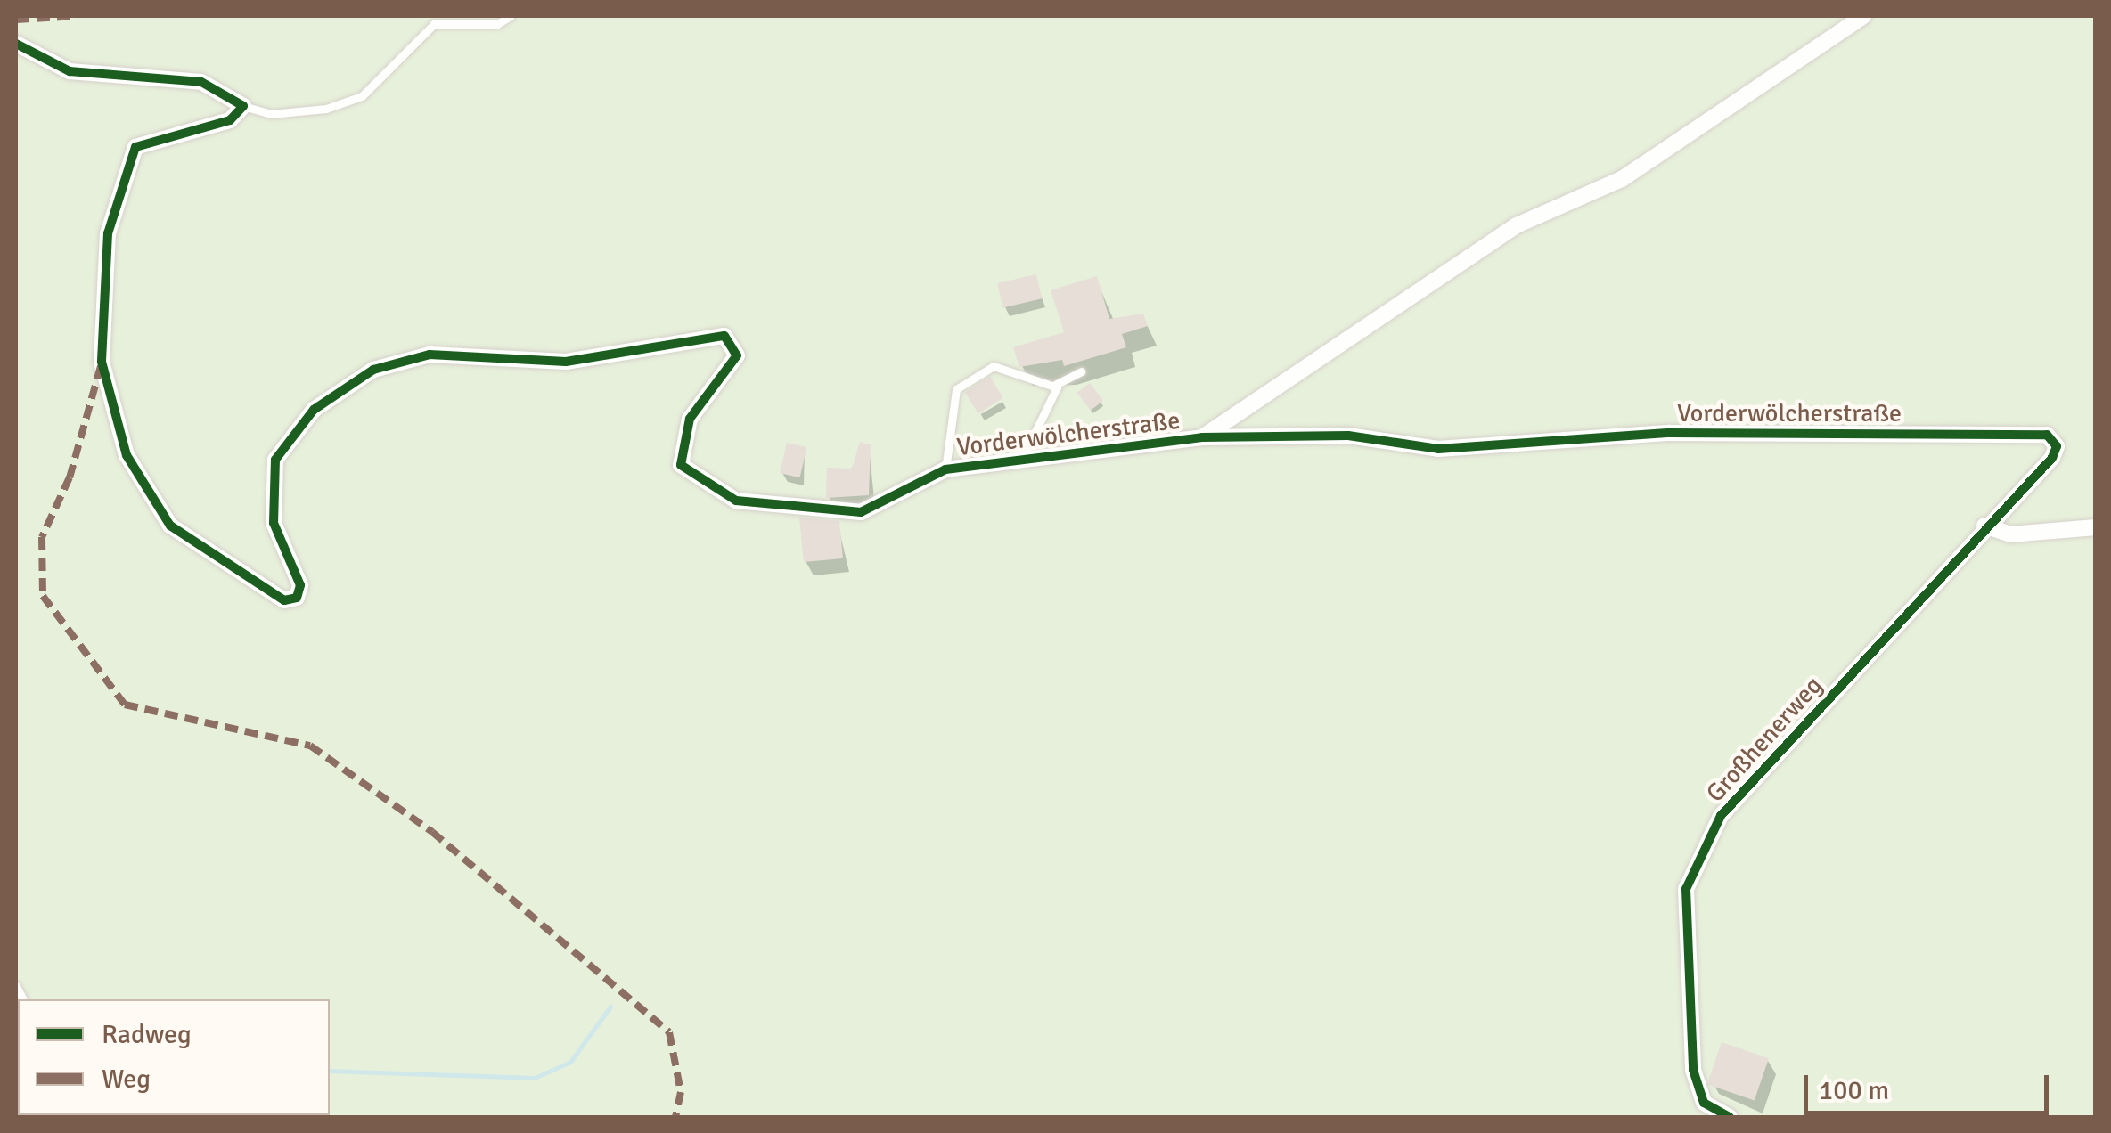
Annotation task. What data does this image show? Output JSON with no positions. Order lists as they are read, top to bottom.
{
  "streets": {
    "street": ["Vorderwölcherstraße", "Großhenerweg"]
  },
  "crossings": [
    ["Vorderwölcherstraße", "Großhenerweg"]
  ],
  "legend": ["Radweg", "Weg"],
  "scale_bar": "100 m"
}
